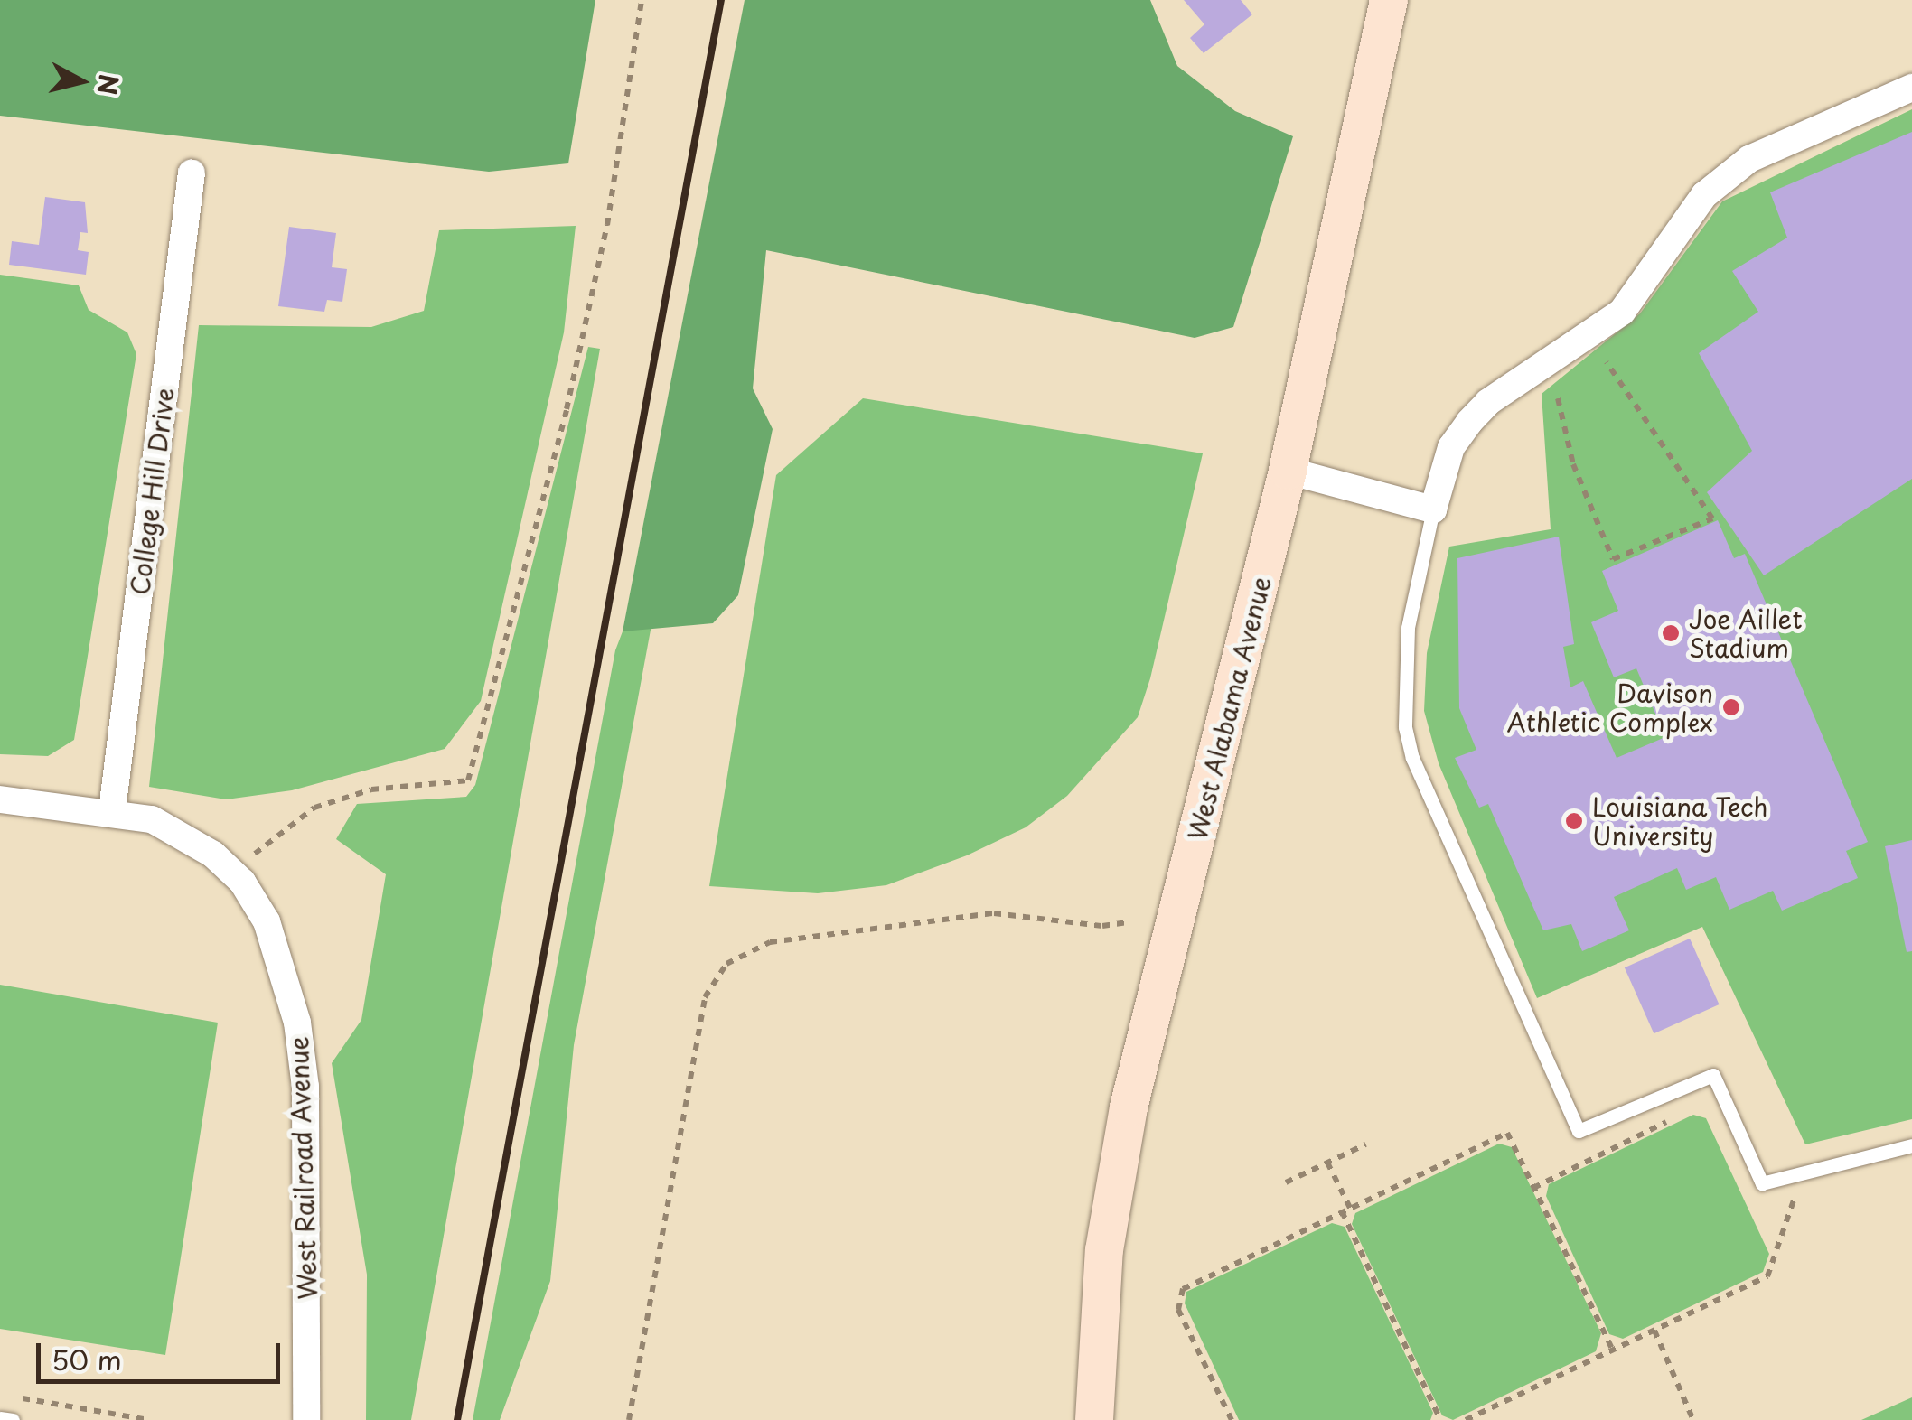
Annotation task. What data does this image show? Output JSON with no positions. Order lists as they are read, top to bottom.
{
  "streets": {
    "main road": ["West Alabama Avenue"],
    "street": ["College Hill Drive", "West Railroad Avenue"]
  },
  "places": ["Joe Aillet Stadium", "Davison Athletic Complex", "Louisiana Tech University"],
  "scale_bar": "50 m",
  "north": "right"
}
